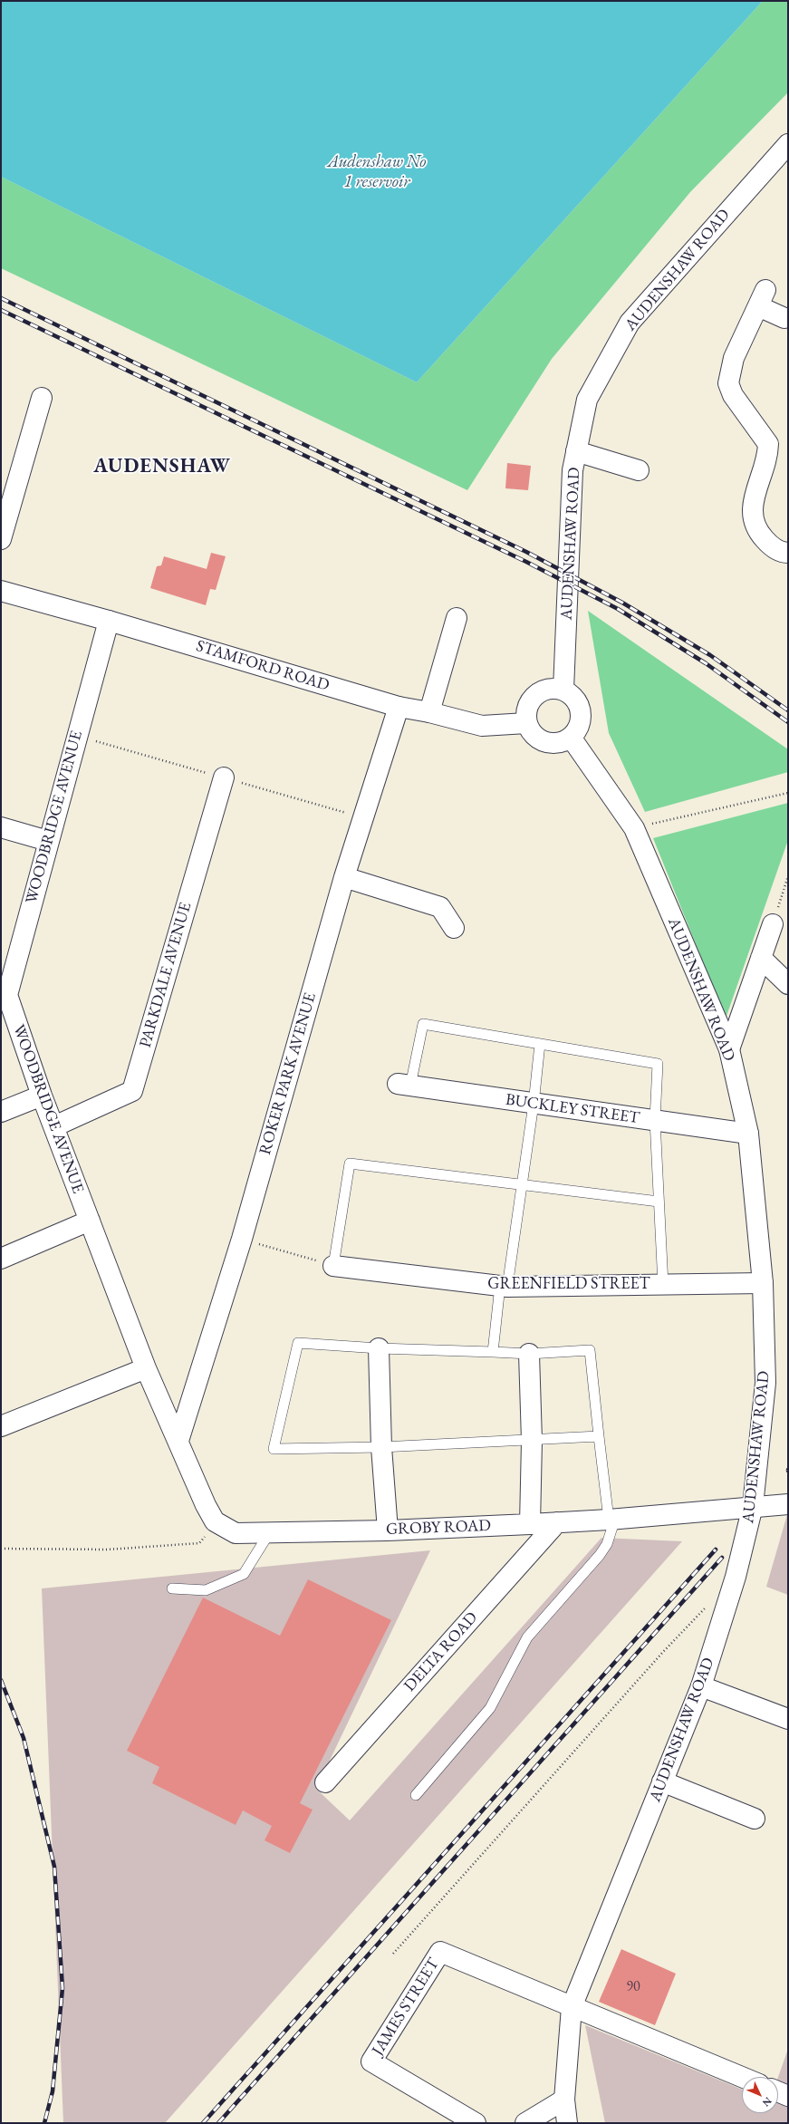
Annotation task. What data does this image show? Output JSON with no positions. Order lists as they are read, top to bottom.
{
  "streets": {
    "street": [
      "AUDENSHAW ROAD",
      "STAMFORD ROAD",
      "WOODBRIDGE AVENUE",
      "PARKDALE AVENUE",
      "ROKER PARK AVENUE",
      "BUCKLEY STREET",
      "GREENFIELD STREET",
      "GROBY ROAD",
      "DELTA ROAD",
      "JAMES STREET"
    ]
  },
  "crossings": [
    ["AUDENSHAW ROAD", "STAMFORD ROAD"],
    ["AUDENSHAW ROAD", "BUCKLEY STREET"],
    ["AUDENSHAW ROAD", "GREENFIELD STREET"],
    ["AUDENSHAW ROAD", "GROBY ROAD"],
    ["AUDENSHAW ROAD", "JAMES STREET"],
    ["STAMFORD ROAD", "WOODBRIDGE AVENUE"],
    ["STAMFORD ROAD", "ROKER PARK AVENUE"],
    ["WOODBRIDGE AVENUE", "PARKDALE AVENUE"],
    ["WOODBRIDGE AVENUE", "ROKER PARK AVENUE"],
    ["WOODBRIDGE AVENUE", "GROBY ROAD"],
    ["ROKER PARK AVENUE", "GROBY ROAD"],
    ["GROBY ROAD", "DELTA ROAD"]
  ],
  "districts": ["AUDENSHAW"],
  "water": ["Audenshaw No 1 reservoir"],
  "house_numbers": ["90"],
  "north": "bottom right"
}
